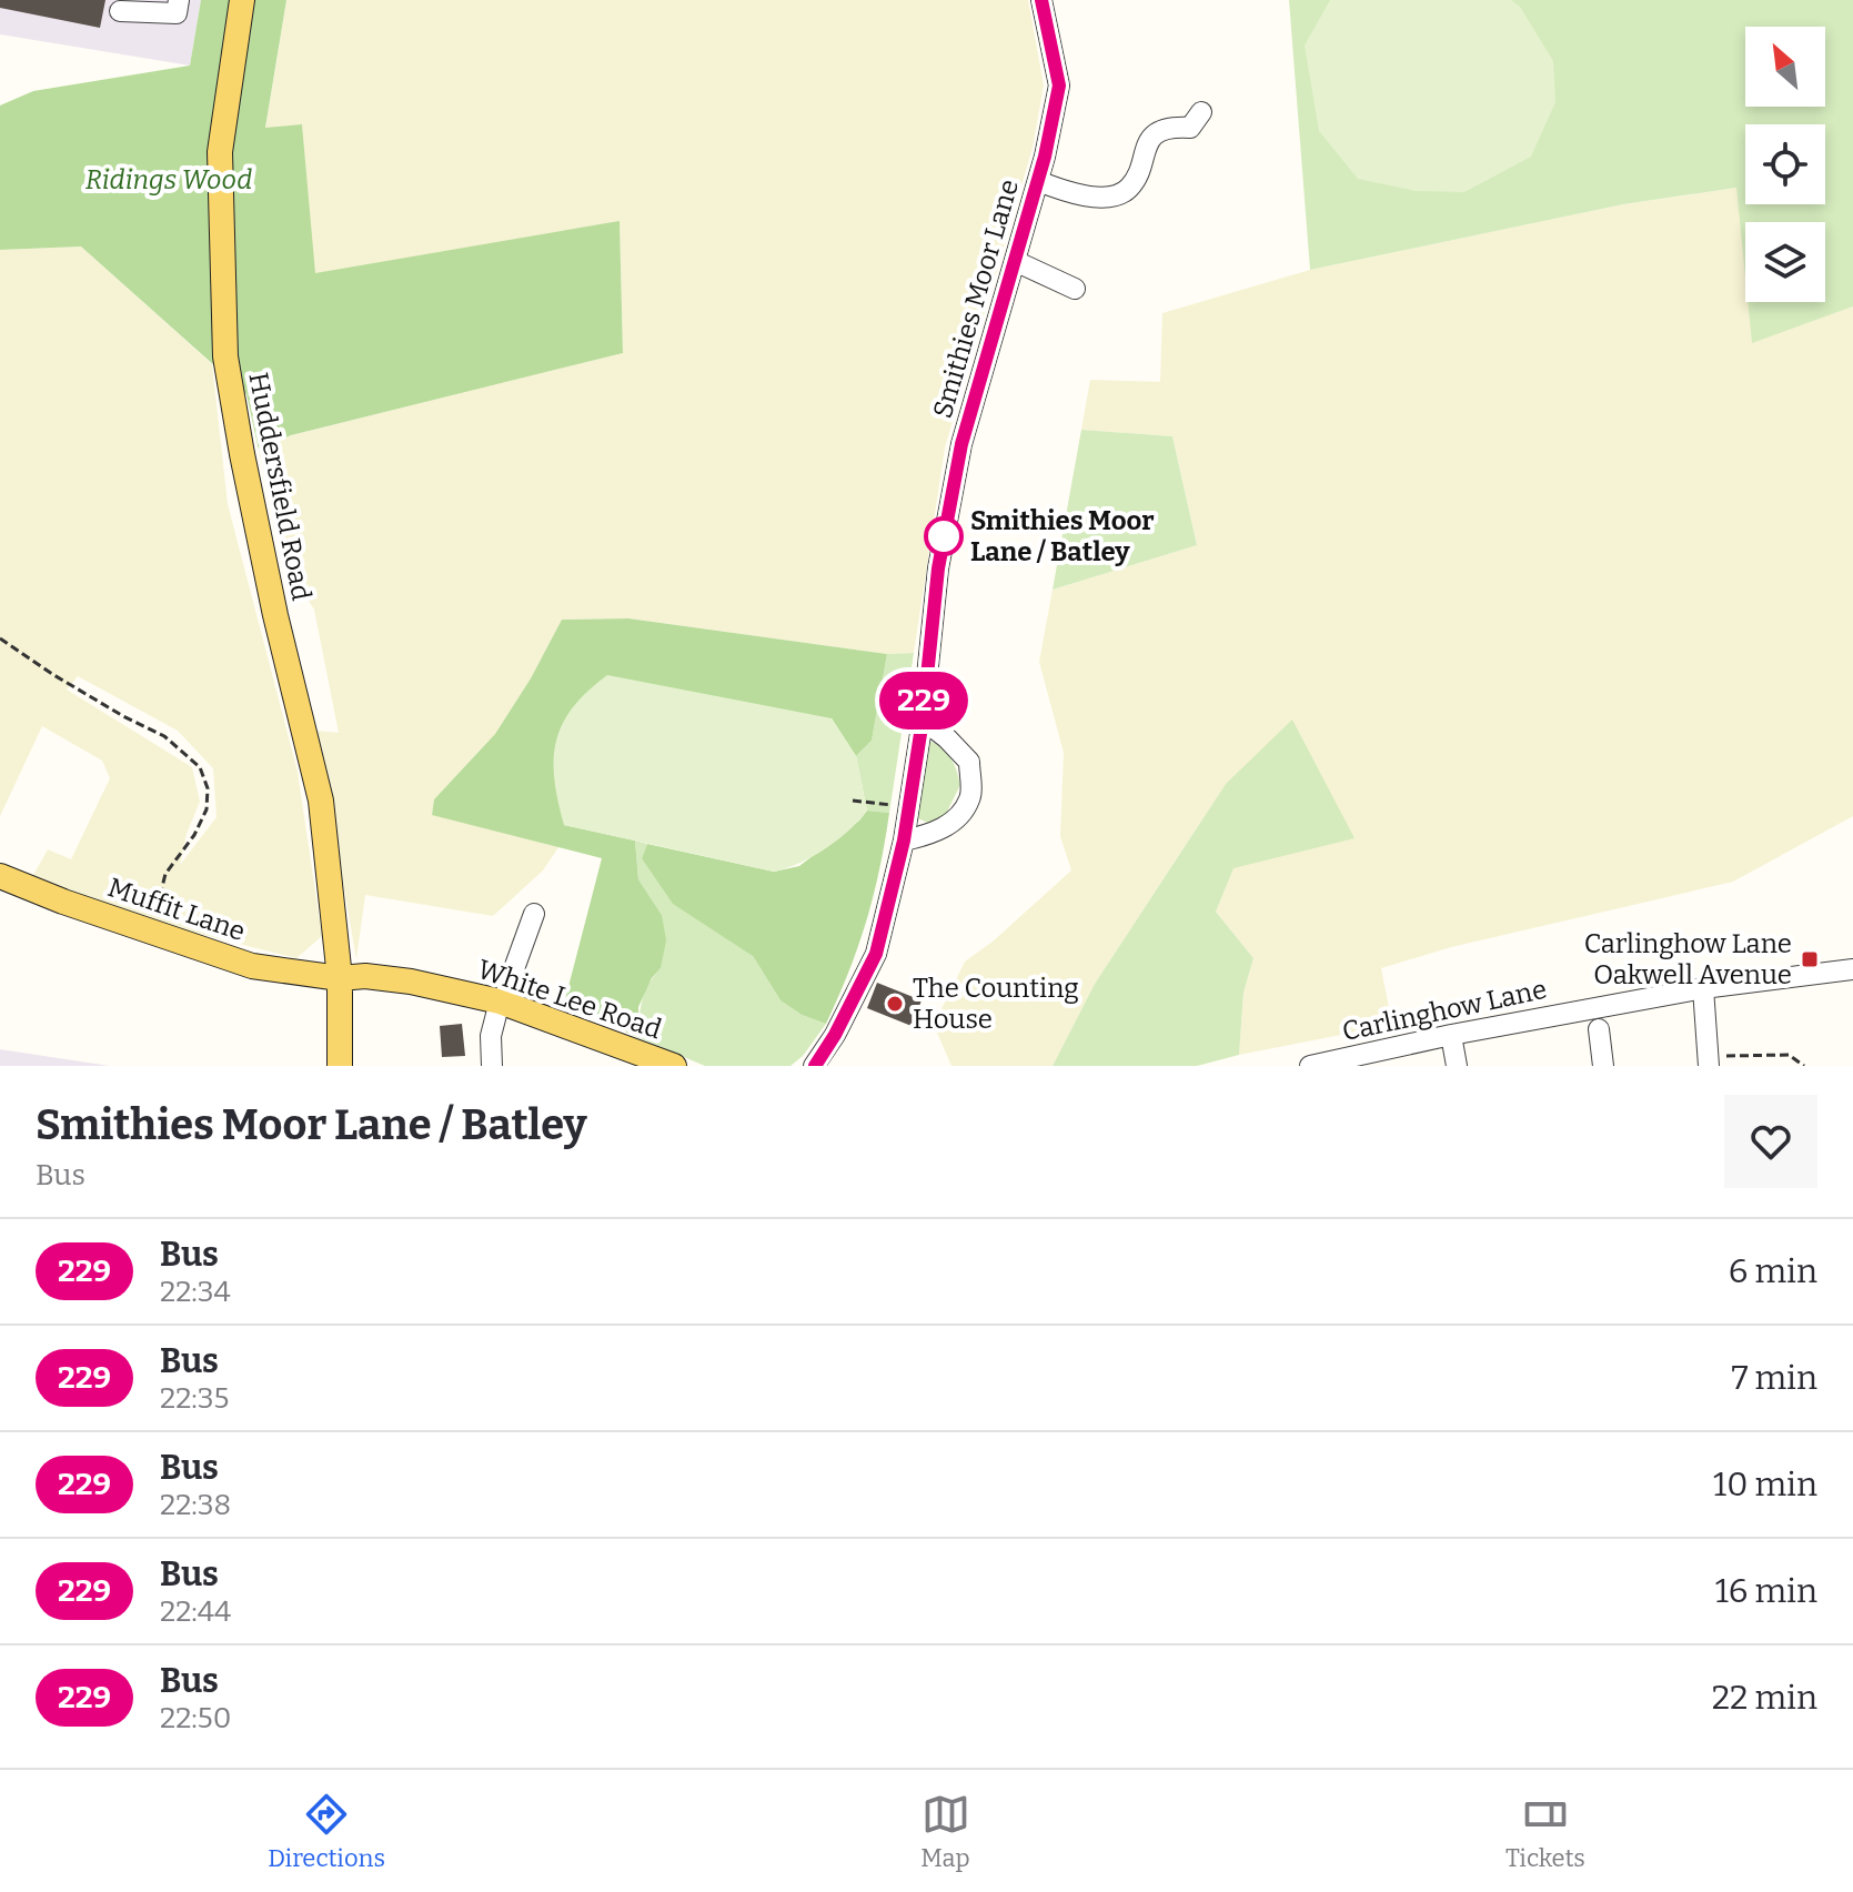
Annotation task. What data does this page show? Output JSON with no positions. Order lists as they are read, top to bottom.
{
  "streets": {
    "main road": ["Huddersfield Road", "Muffit Lane", "White Lee Road"],
    "street": ["Smithies Moor Lane", "Carlinghow Lane"]
  },
  "crossings": [
    ["Huddersfield Road", "Muffit Lane"],
    ["Huddersfield Road", "White Lee Road"],
    ["Muffit Lane", "White Lee Road"]
  ],
  "parks": ["Ridings Wood"],
  "places": {
    "other": ["Smithies Moor Lane / Batley", "The Counting House"],
    "transit": ["Carlinghow Lane Oakwell Avenue"]
  },
  "lines": ["bus line 229"],
  "north": "top left",
  "page": {
    "on_map": "229",
    "heading": ["Smithies Moor Lane / Batley", "Bus"],
    "list": [
      {
        "mark": "229",
        "name": "Bus",
        "note": "22:34",
        "value": "6 min"
      },
      {
        "mark": "229",
        "name": "Bus",
        "note": "22:35",
        "value": "7 min"
      },
      {
        "mark": "229",
        "name": "Bus",
        "note": "22:38",
        "value": "10 min"
      },
      {
        "mark": "229",
        "name": "Bus",
        "note": "22:44",
        "value": "16 min"
      },
      {
        "mark": "229",
        "name": "Bus",
        "note": "22:50",
        "value": "22 min"
      }
    ],
    "tabs": ["Directions", "Map", "Tickets"]
  }
}
